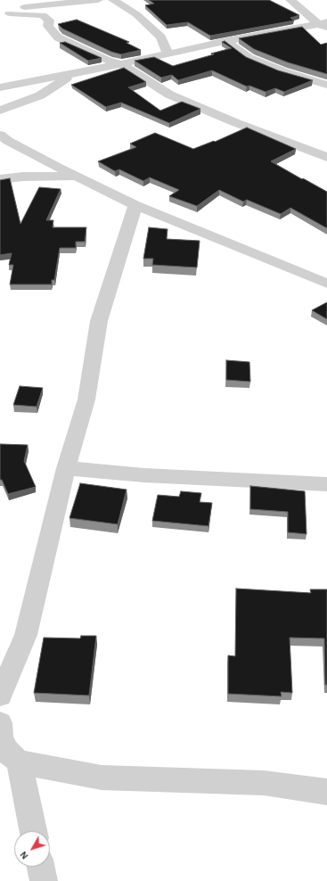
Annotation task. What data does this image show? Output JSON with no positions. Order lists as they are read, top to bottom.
{
  "north": "bottom left"
}
